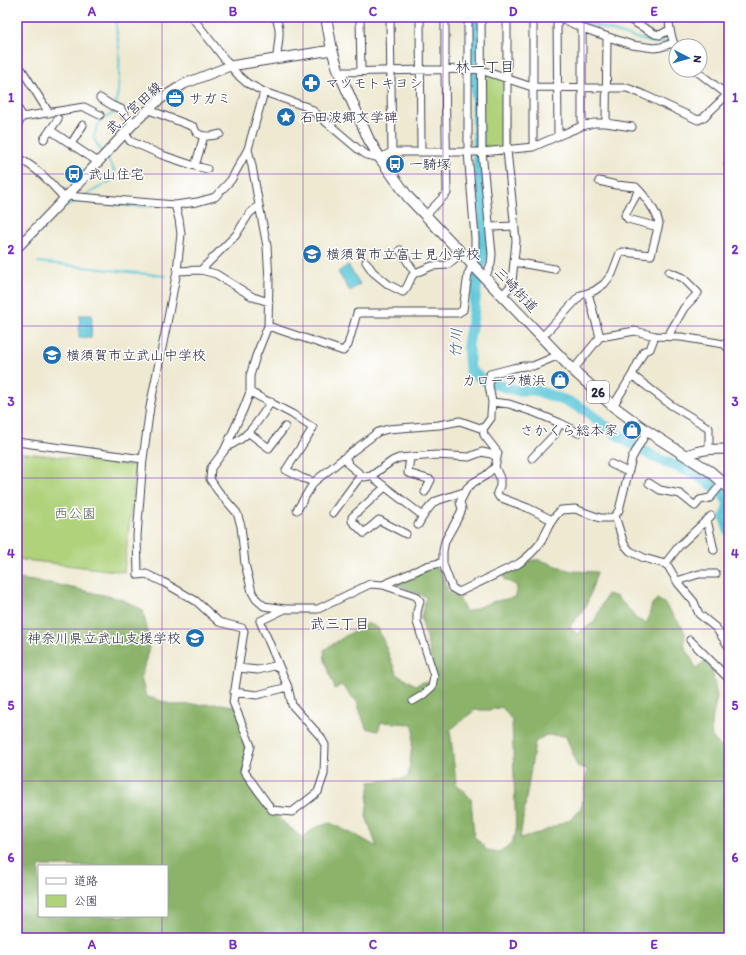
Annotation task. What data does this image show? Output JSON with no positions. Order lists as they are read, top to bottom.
{
  "streets": {
    "main road": ["武上宮田線", "三崎街道", "26"]
  },
  "crossings": [
    ["武上宮田線", "三崎街道"]
  ],
  "districts": ["林一丁目", "武三丁目"],
  "water": ["竹川"],
  "parks": ["西公園"],
  "places": {
    "pharmacy": ["マツモトキヨシ"],
    "office": ["サガミ"],
    "place": ["石田波郷文学碑"],
    "bus stop": ["一騎塚", "武山住宅"],
    "school or university": ["横須賀市立富士見小学校", "横須賀市立武山中学校", "神奈川県立武山支援学校"],
    "shop": ["カローラ横浜", "さかくら総本家"]
  },
  "legend": ["道路", "公園"],
  "north": "right",
  "grid": {
    "columns": [
      "A",
      "B",
      "C",
      "D",
      "E"
    ],
    "rows": [
      "1",
      "2",
      "3",
      "4",
      "5",
      "6"
    ]
  }
}
